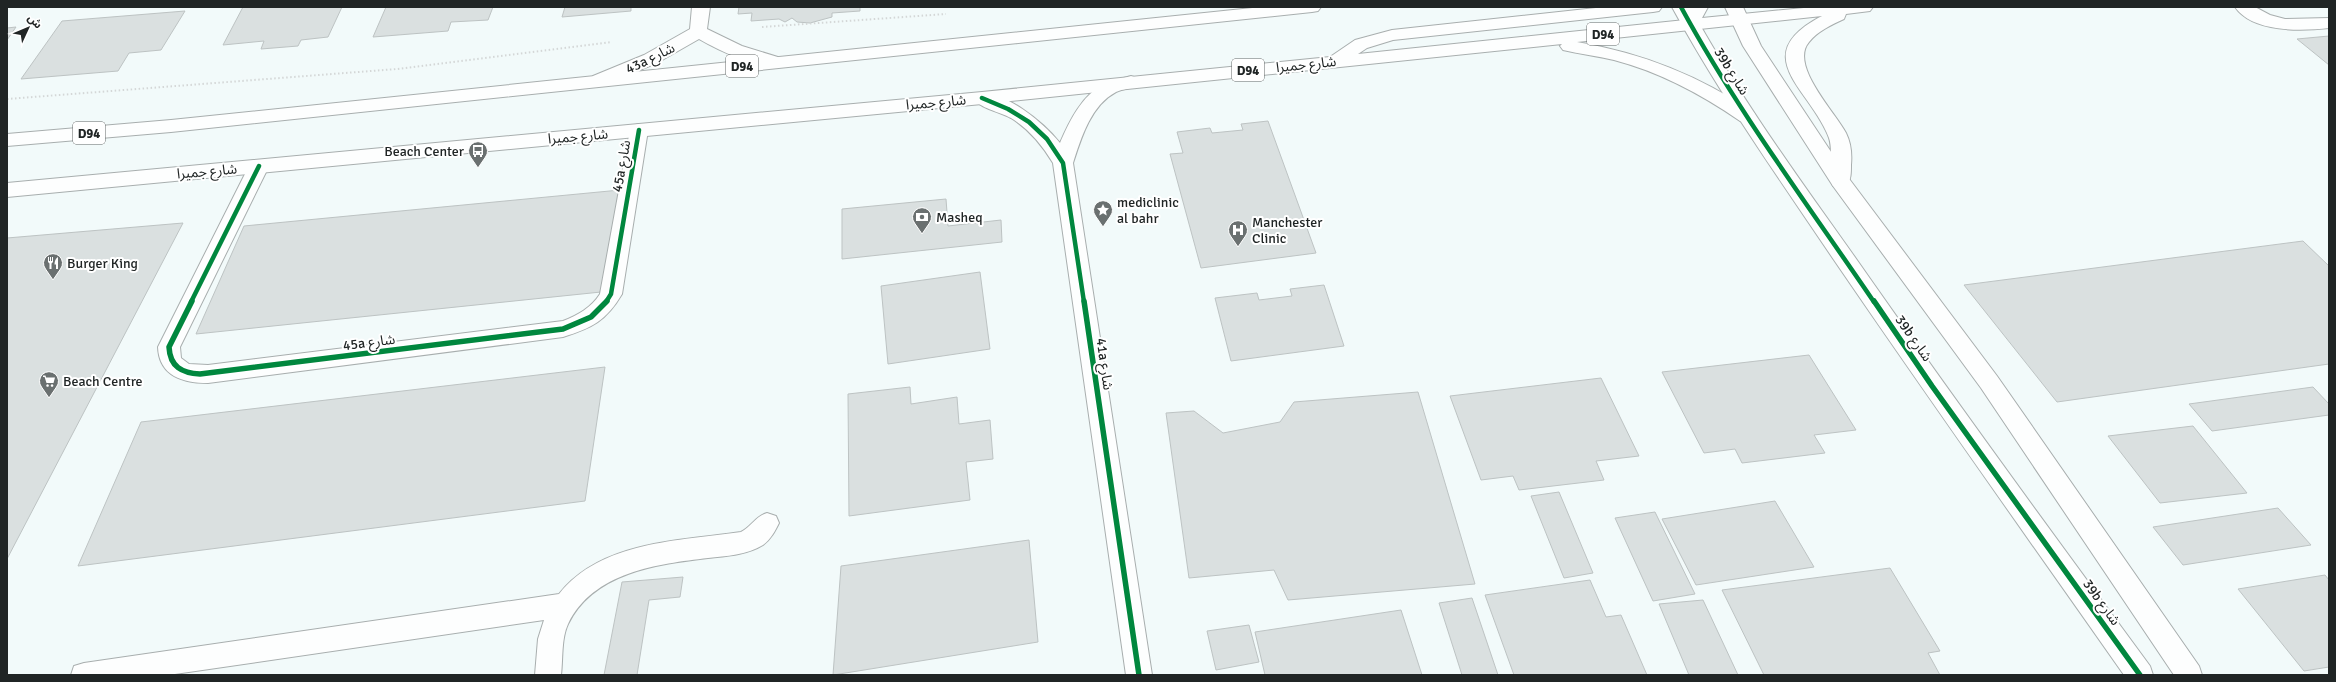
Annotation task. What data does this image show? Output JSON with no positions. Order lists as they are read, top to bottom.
{
  "streets": {
    "main road": [
      "D94",
      "43a شارع",
      "شارع جميرا",
      "39b شارع",
      "45a شارع",
      "41a شارع"
    ]
  },
  "crossings": [
    ["D94", "43a شارع"],
    ["شارع جميرا", "39b شارع"],
    ["شارع جميرا", "45a شارع"],
    ["شارع جميرا", "41a شارع"]
  ],
  "places": {
    "bus stop": ["Beach Center"],
    "place": ["mediclinic al bahr"],
    "bank": ["Masheq"],
    "hospital": ["Manchester Clinic"],
    "restaurant": ["Burger King"],
    "supermarket": ["Beach Centre"]
  },
  "north": "top right"
}
